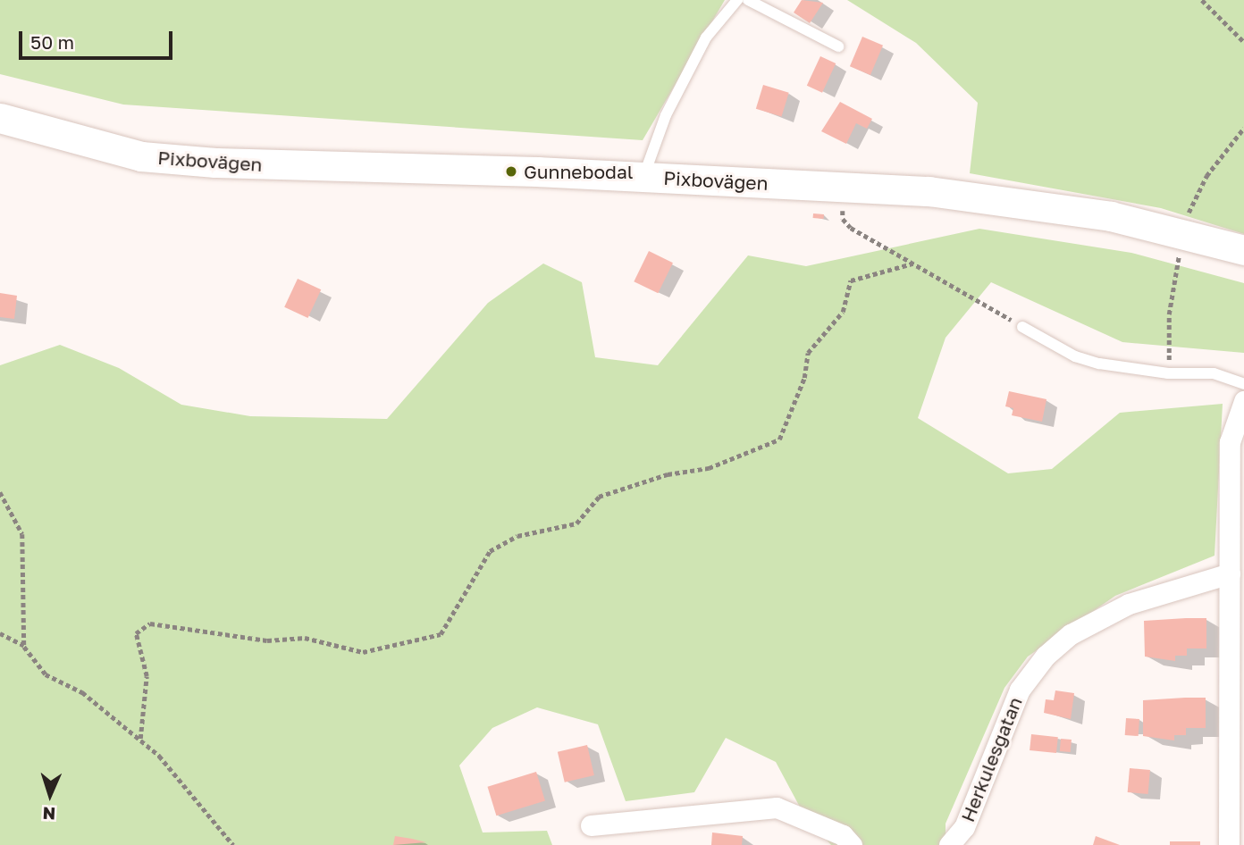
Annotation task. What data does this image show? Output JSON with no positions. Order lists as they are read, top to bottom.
{
  "streets": {
    "street": ["Pixbovägen", "Herkulesgatan"]
  },
  "places": ["Gunnebodal"],
  "scale_bar": "50 m",
  "north": "bottom"
}
